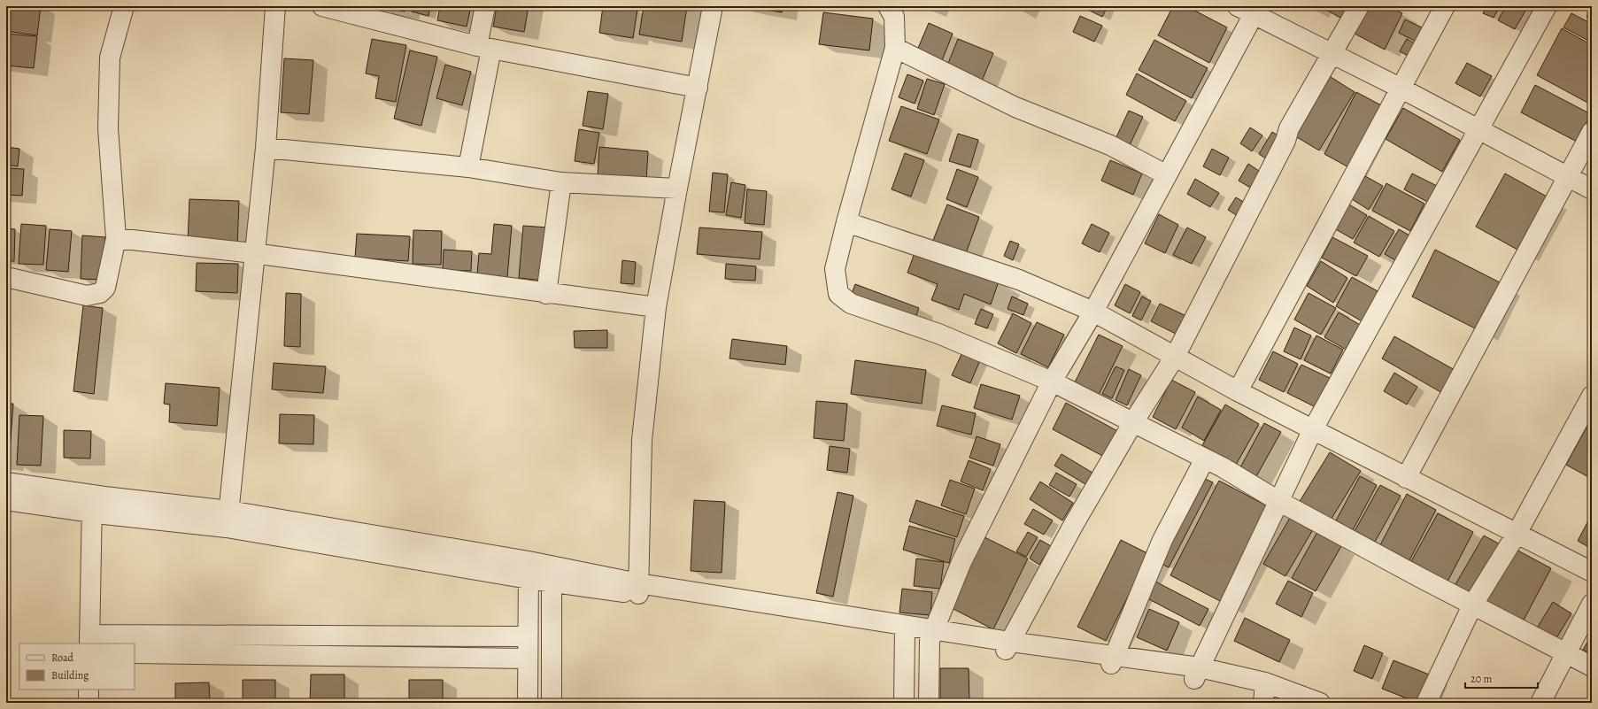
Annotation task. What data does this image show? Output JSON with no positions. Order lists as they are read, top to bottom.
{
  "legend": ["Road", "Building"],
  "scale_bar": "20 m"
}
